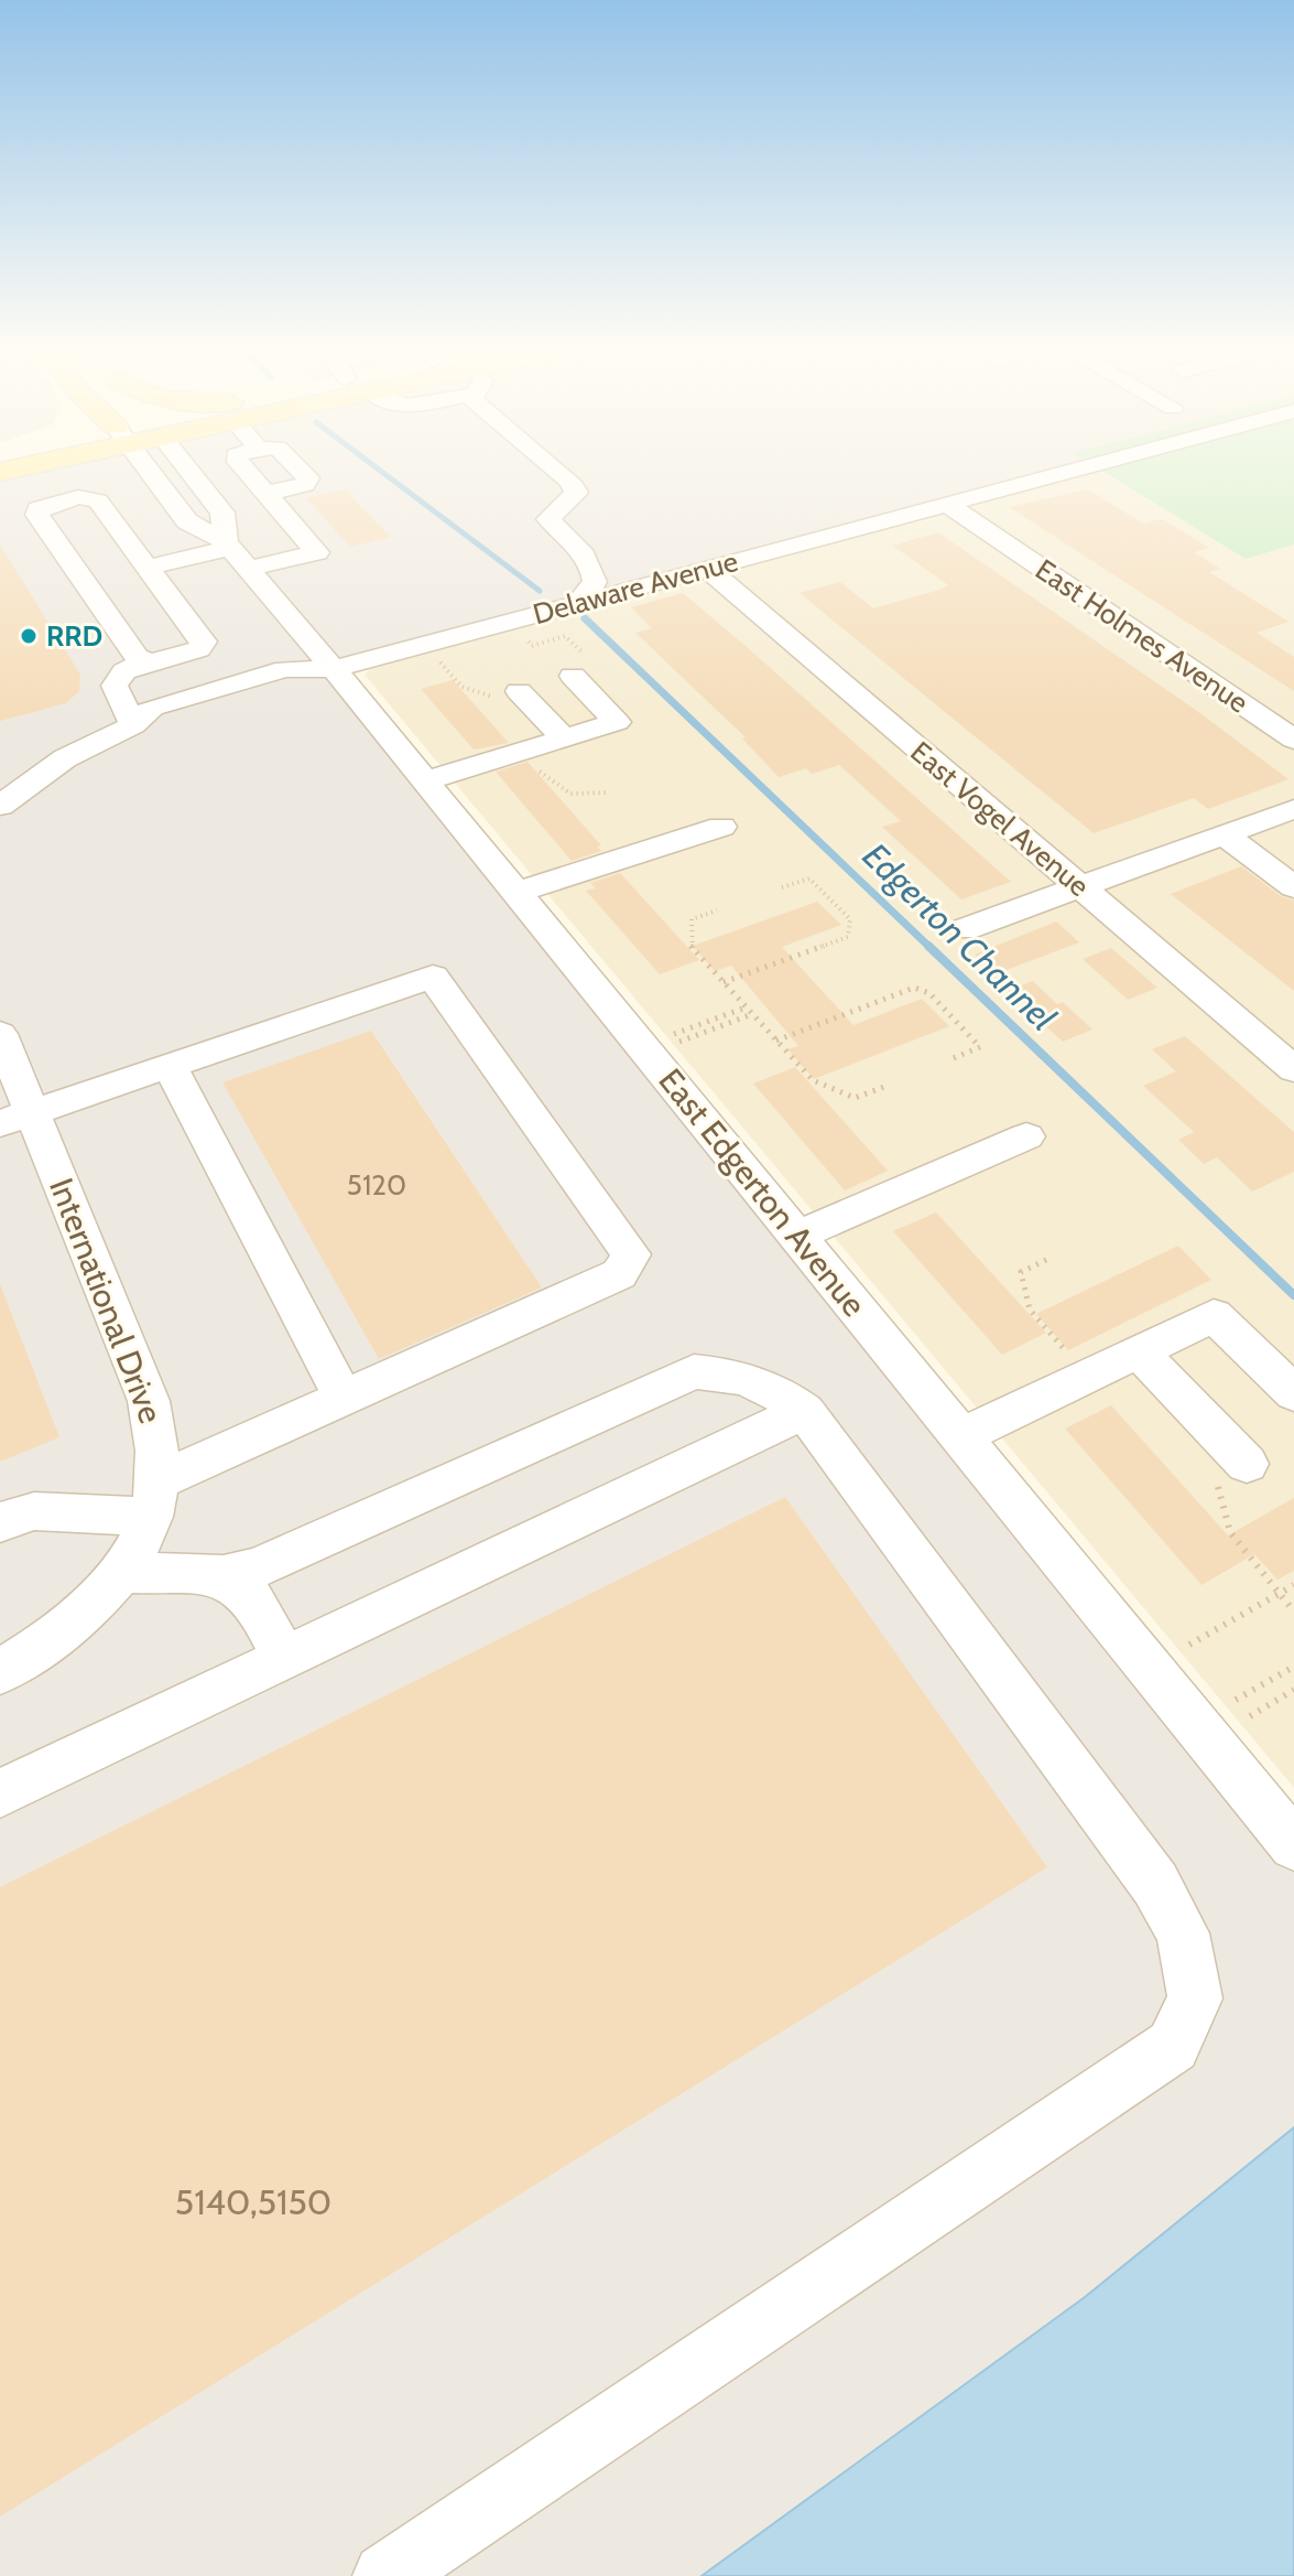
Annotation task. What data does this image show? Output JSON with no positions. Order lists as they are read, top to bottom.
{
  "streets": {
    "street": [
      "Delaware Avenue",
      "East Holmes Avenue",
      "East Vogel Avenue",
      "East Edgerton Avenue",
      "International Drive"
    ]
  },
  "crossings": [
    ["Delaware Avenue", "East Holmes Avenue"],
    ["Delaware Avenue", "East Vogel Avenue"],
    ["Delaware Avenue", "East Edgerton Avenue"]
  ],
  "water": ["Edgerton Channel"],
  "places": ["RRD"],
  "house_numbers": ["5120", "5140,5150"]
}
